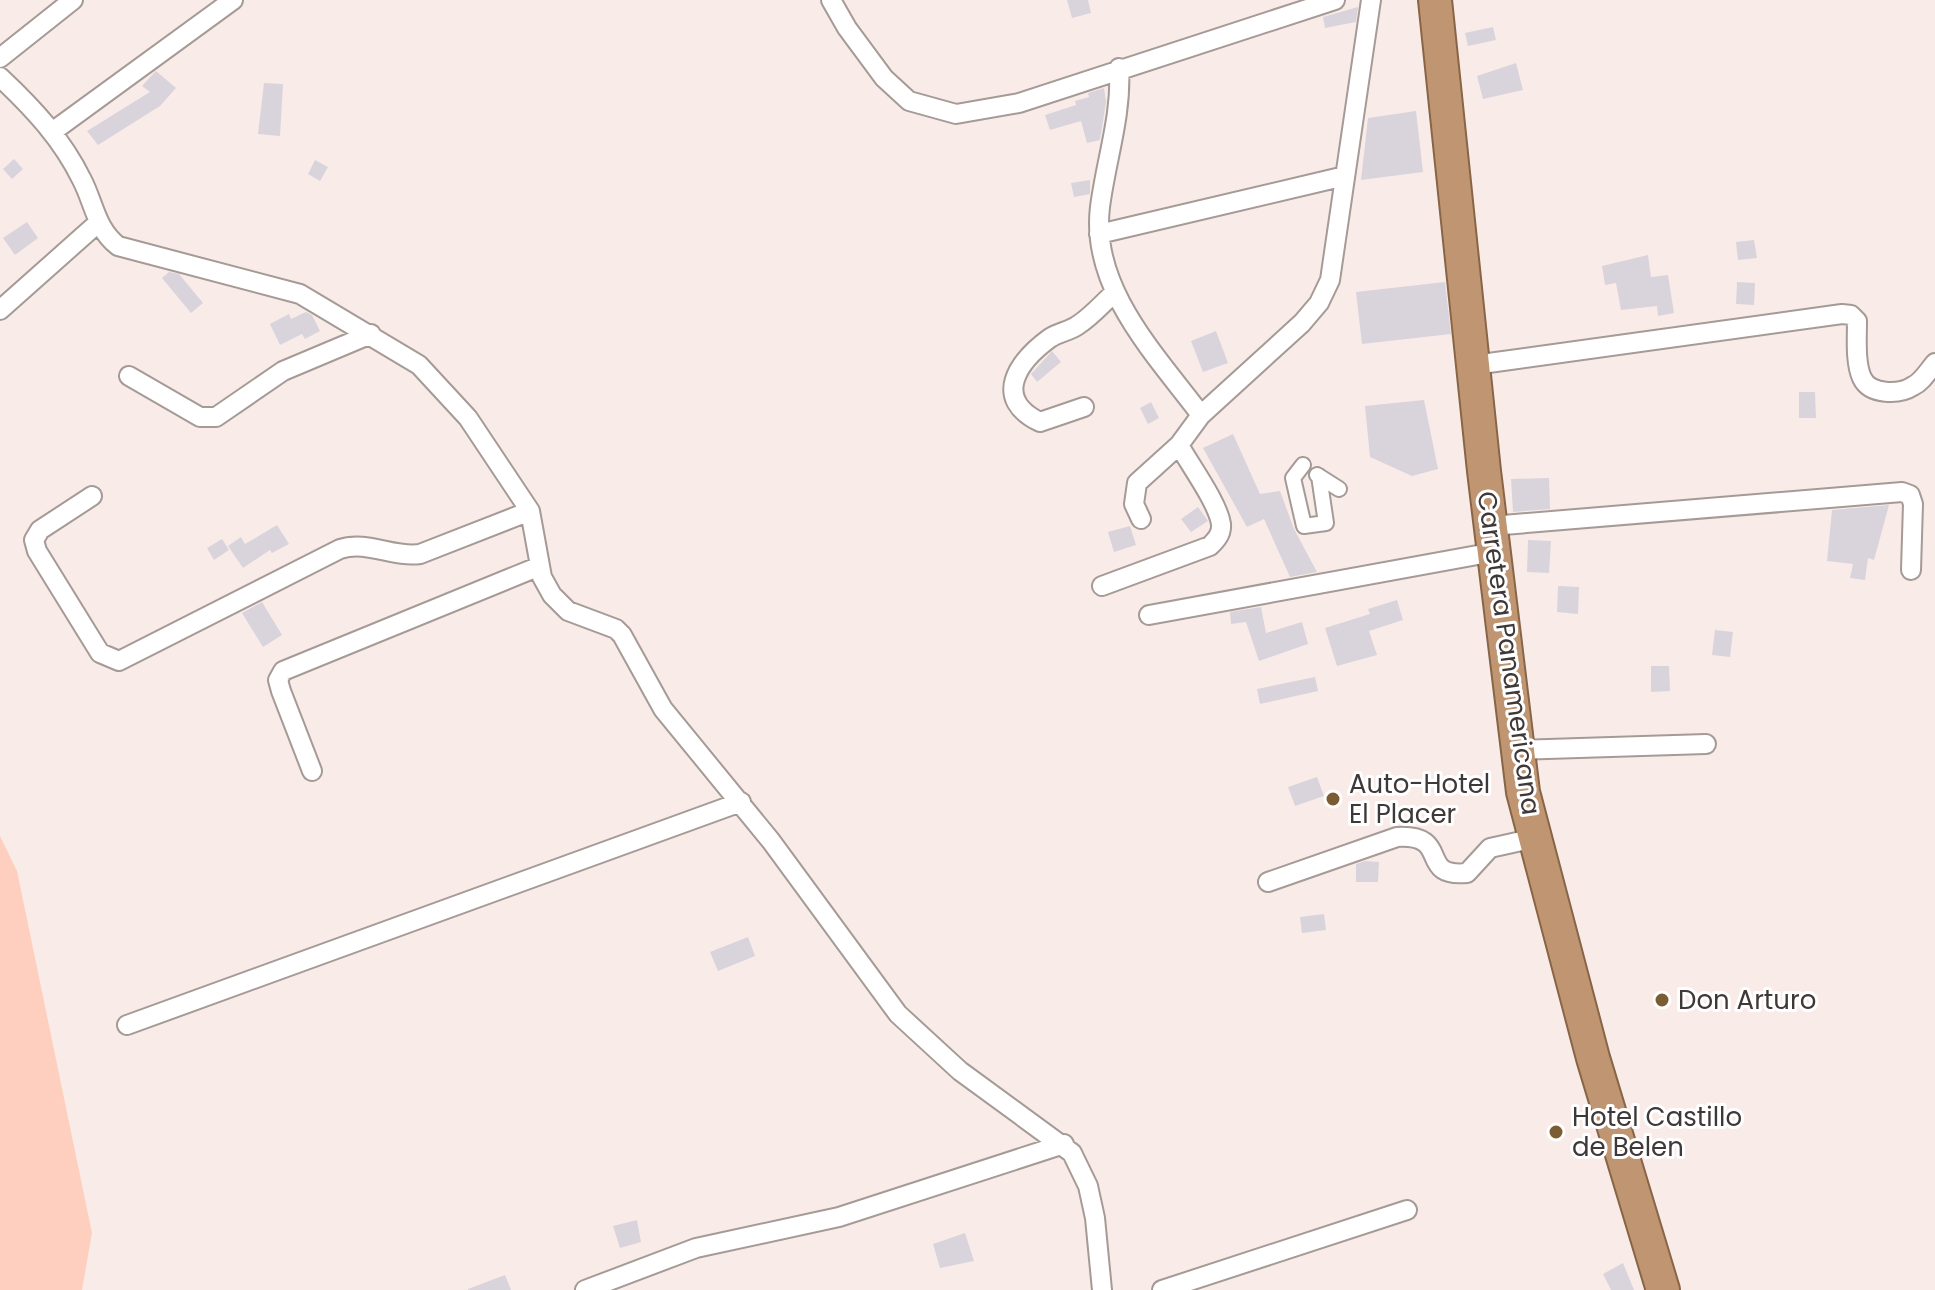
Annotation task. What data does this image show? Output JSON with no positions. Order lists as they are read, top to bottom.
{
  "streets": {
    "highway": ["Carretera Panamericana"]
  },
  "places": ["Auto-Hotel El Placer", "Don Arturo", "Hotel Castillo de Belen"]
}
